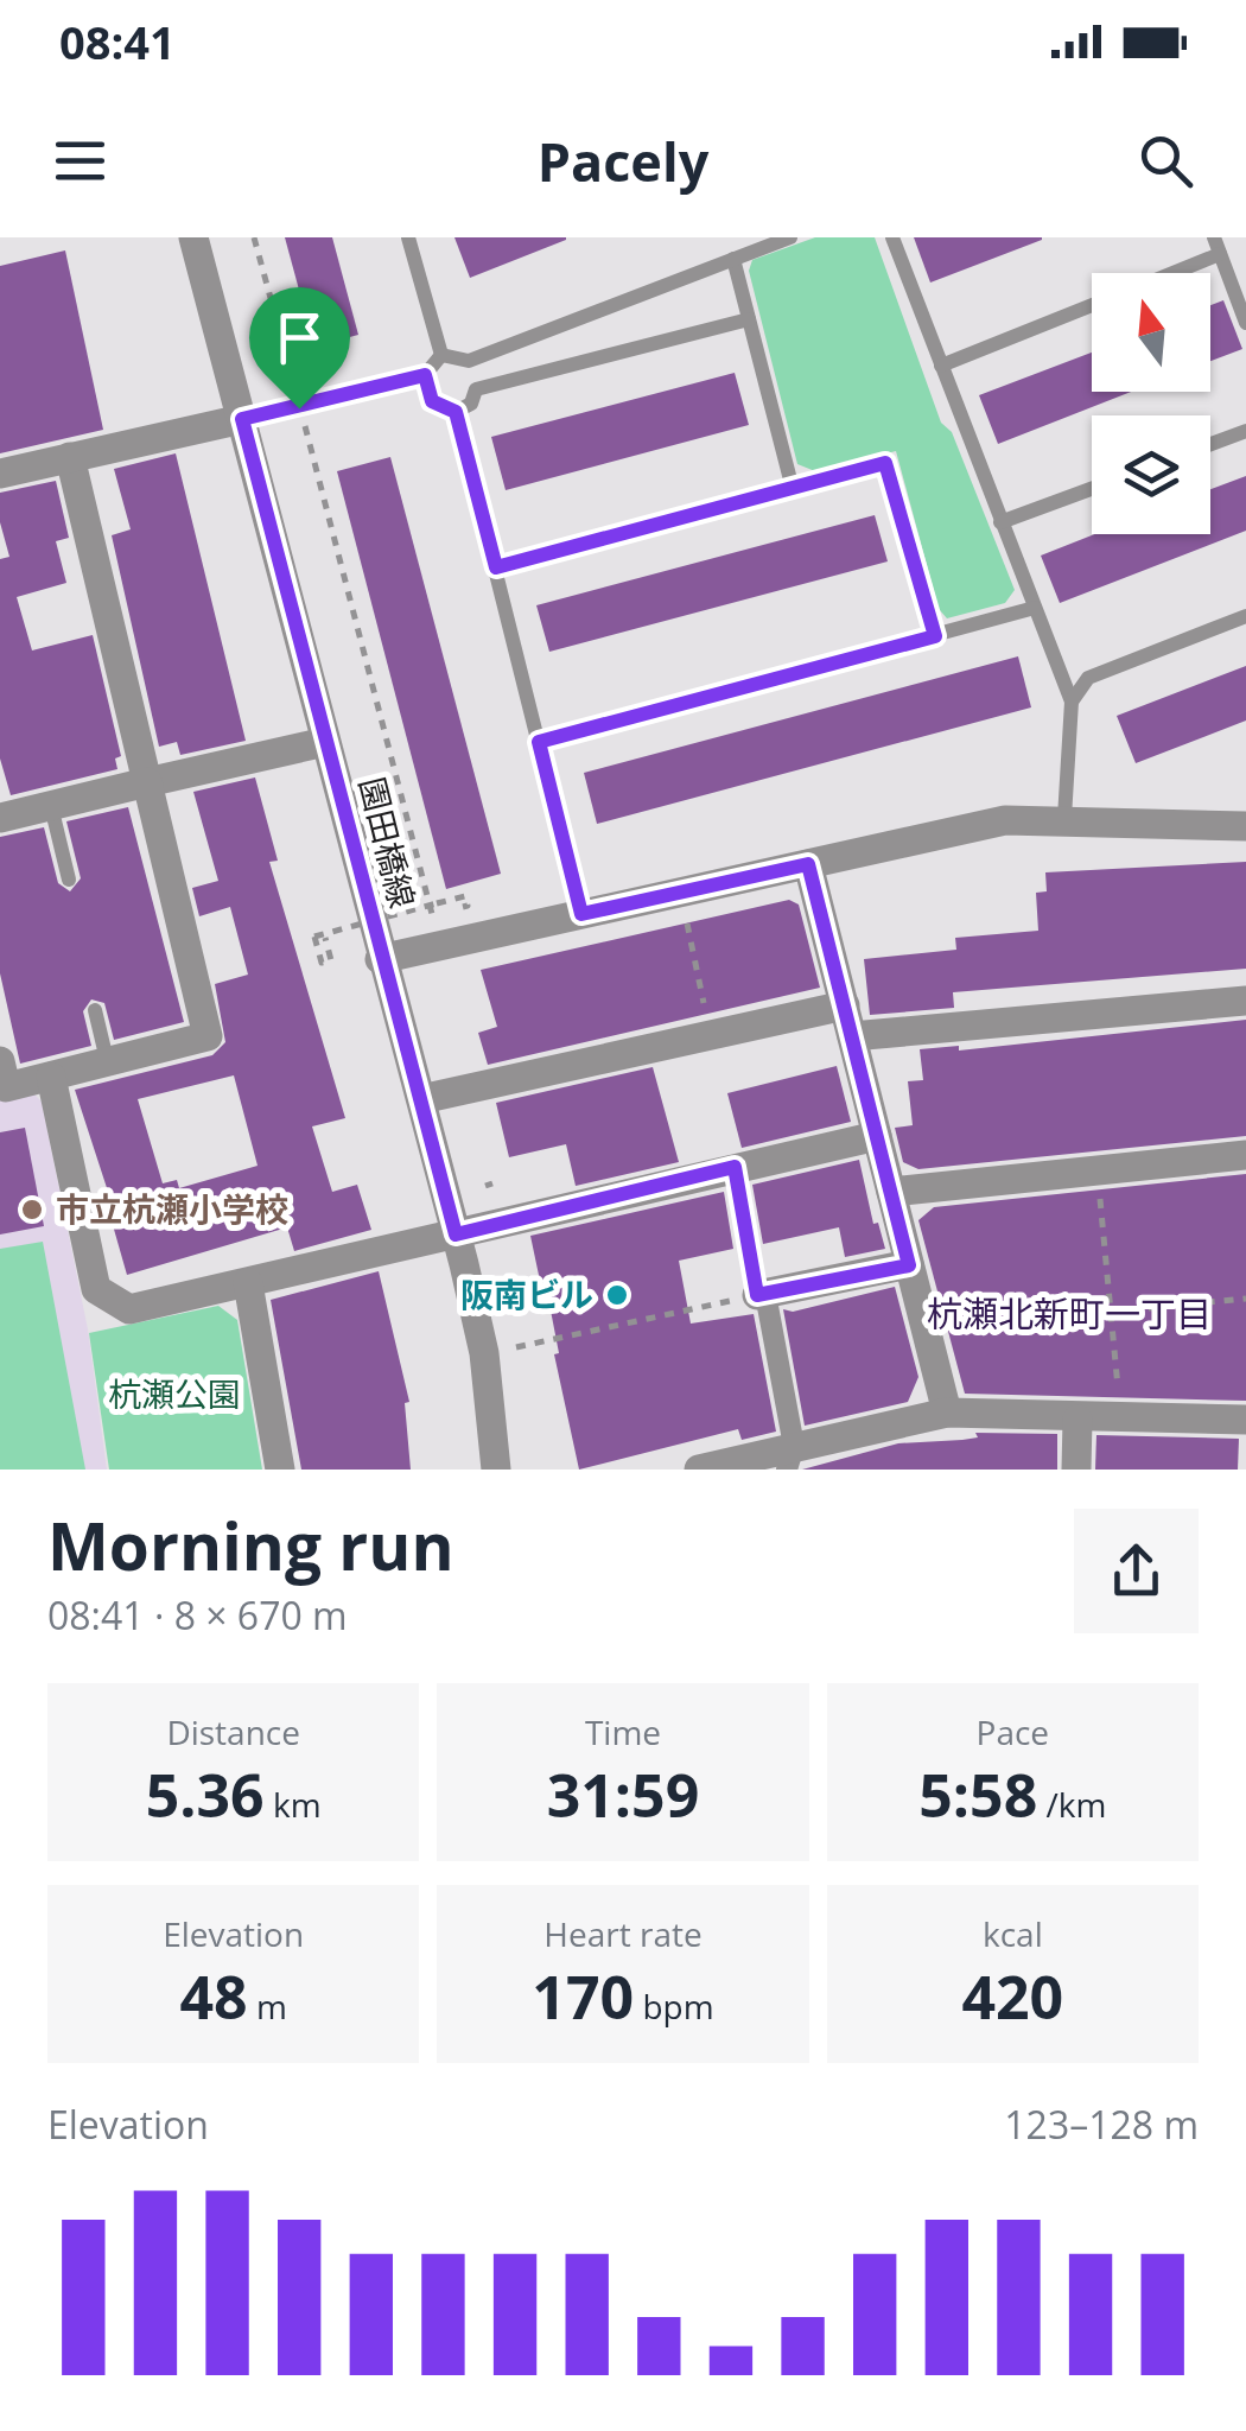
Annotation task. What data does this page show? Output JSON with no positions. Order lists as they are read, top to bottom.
{
  "streets": {
    "street": ["園田橋線"]
  },
  "districts": ["杭瀬北新町一丁目"],
  "parks": ["杭瀬公園"],
  "places": ["市立杭瀬小学校", "阪南ビル"],
  "north": "top",
  "page": {
    "status": "08:41",
    "header": "Pacely",
    "heading": ["Morning run", "08:41 · 8 × 670 m"],
    "stats": [
      ["Distance", "5.36 km"],
      ["Time", "31:59"],
      ["Pace", "5:58 /km"],
      ["Elevation", "48 m"],
      ["Heart rate", "170 bpm"],
      ["kcal", "420"]
    ],
    "chart": ["Elevation", "123–128 m"]
  }
}
